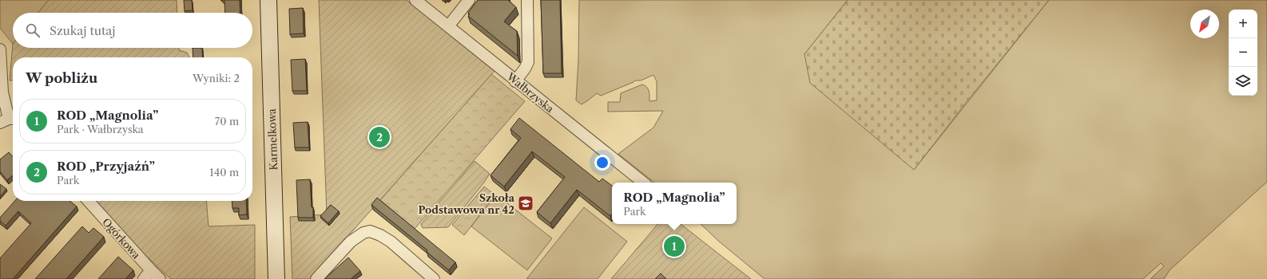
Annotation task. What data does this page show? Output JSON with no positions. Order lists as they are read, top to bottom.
{
  "streets": {
    "street": ["Wałbrzyska", "Karmelkowa", "Ogórkowa"]
  },
  "places": {
    "school or university": ["Szkoła Podstawowa nr 42"]
  },
  "north": "bottom left",
  "page": {
    "map_buttons": ["+", "−"],
    "search": "Szukaj tutaj",
    "heading": ["W pobliżu", "Wyniki: 2"],
    "list": [
      {
        "mark": "1",
        "name": "ROD „Magnolia”",
        "note": "Park · Wałbrzyska",
        "value": "70 m"
      },
      {
        "mark": "2",
        "name": "ROD „Przyjaźń”",
        "note": "Park",
        "value": "140 m"
      }
    ],
    "pins": ["2", "1"],
    "popup": ["ROD „Magnolia”", "Park"]
  }
}
